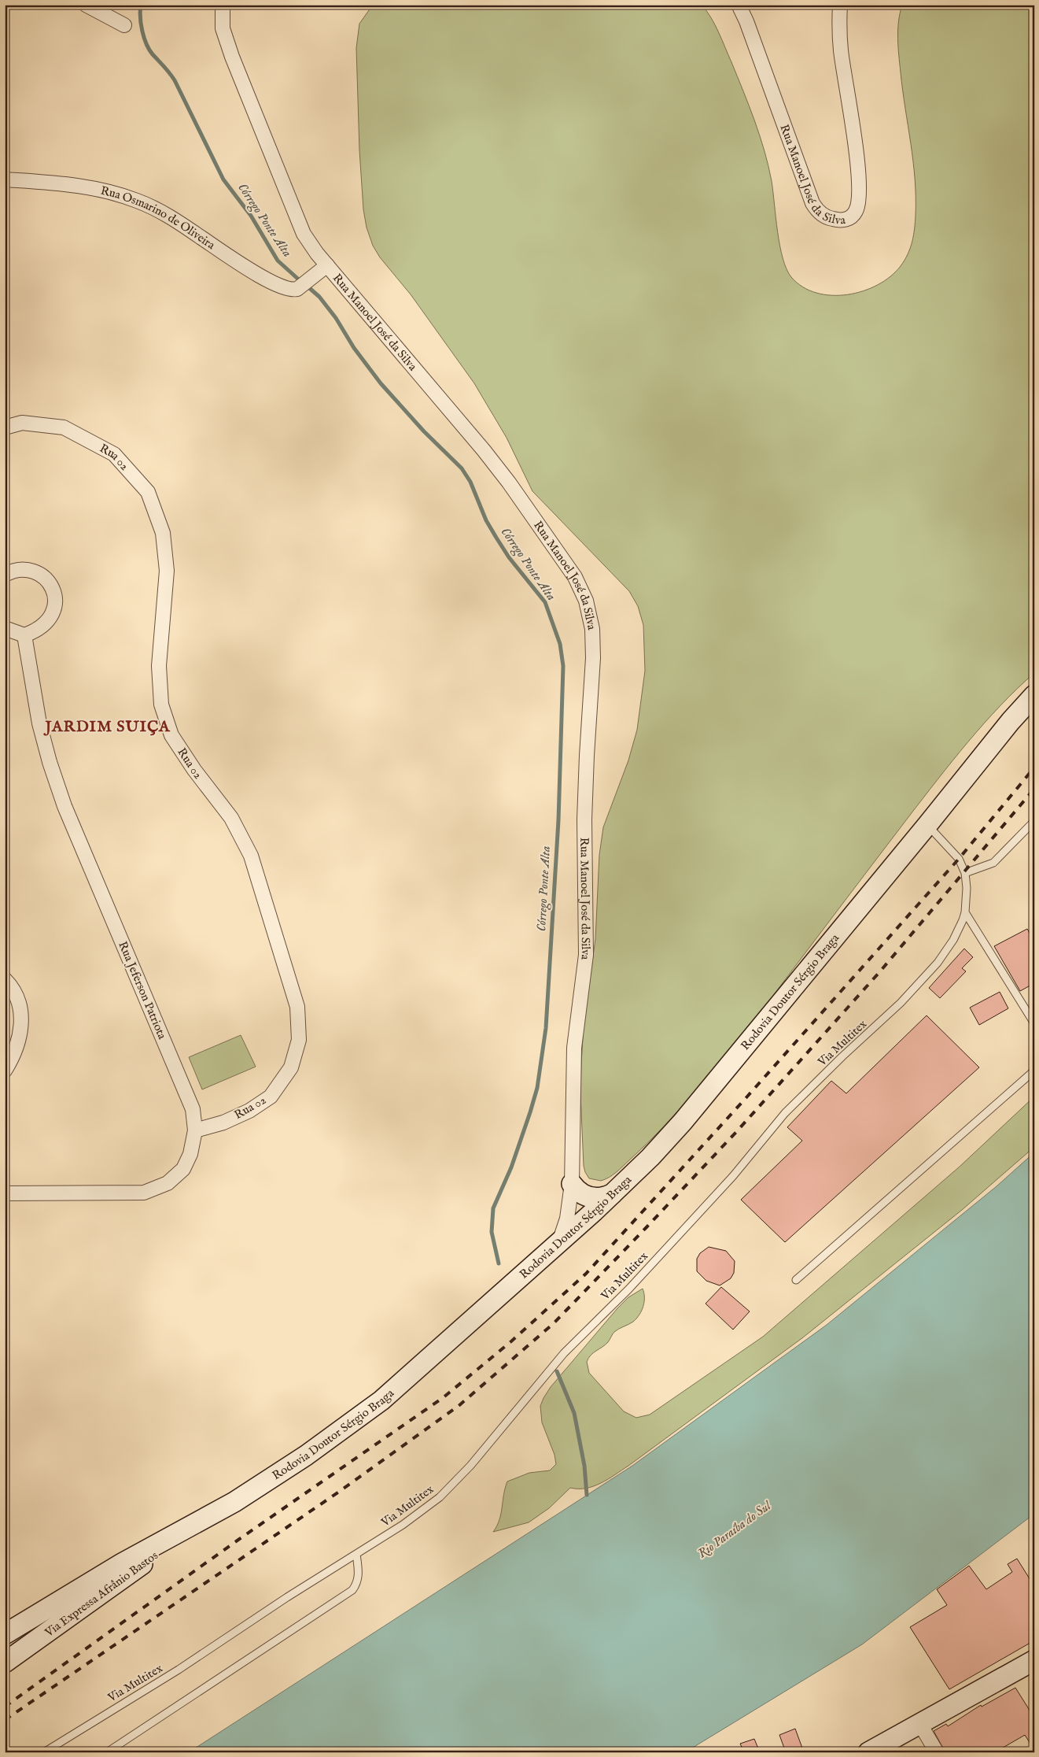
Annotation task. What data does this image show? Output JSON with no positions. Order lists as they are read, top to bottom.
{
  "streets": {
    "main road": ["Rodovia Doutor Sérgio Braga", "Via Expressa Afrânio Bastos"],
    "street": [
      "Rua Manoel José da Silva",
      "Rua Osmarino de Oliveira",
      "Rua 02",
      "Rua Jeferson Patriota"
    ],
    "lane": ["Via Multitex"]
  },
  "crossings": [
    ["Rua Manoel José da Silva", "Rua Osmarino de Oliveira"],
    ["Rua Manoel José da Silva", "Rodovia Doutor Sérgio Braga"],
    ["Rua 02", "Rua Jeferson Patriota"],
    ["Rodovia Doutor Sérgio Braga", "Via Expressa Afrânio Bastos"]
  ],
  "districts": ["JARDIM SUIÇA"],
  "water": ["Córrego Ponte Alta", "Rio Paraíba do Sul"]
}
